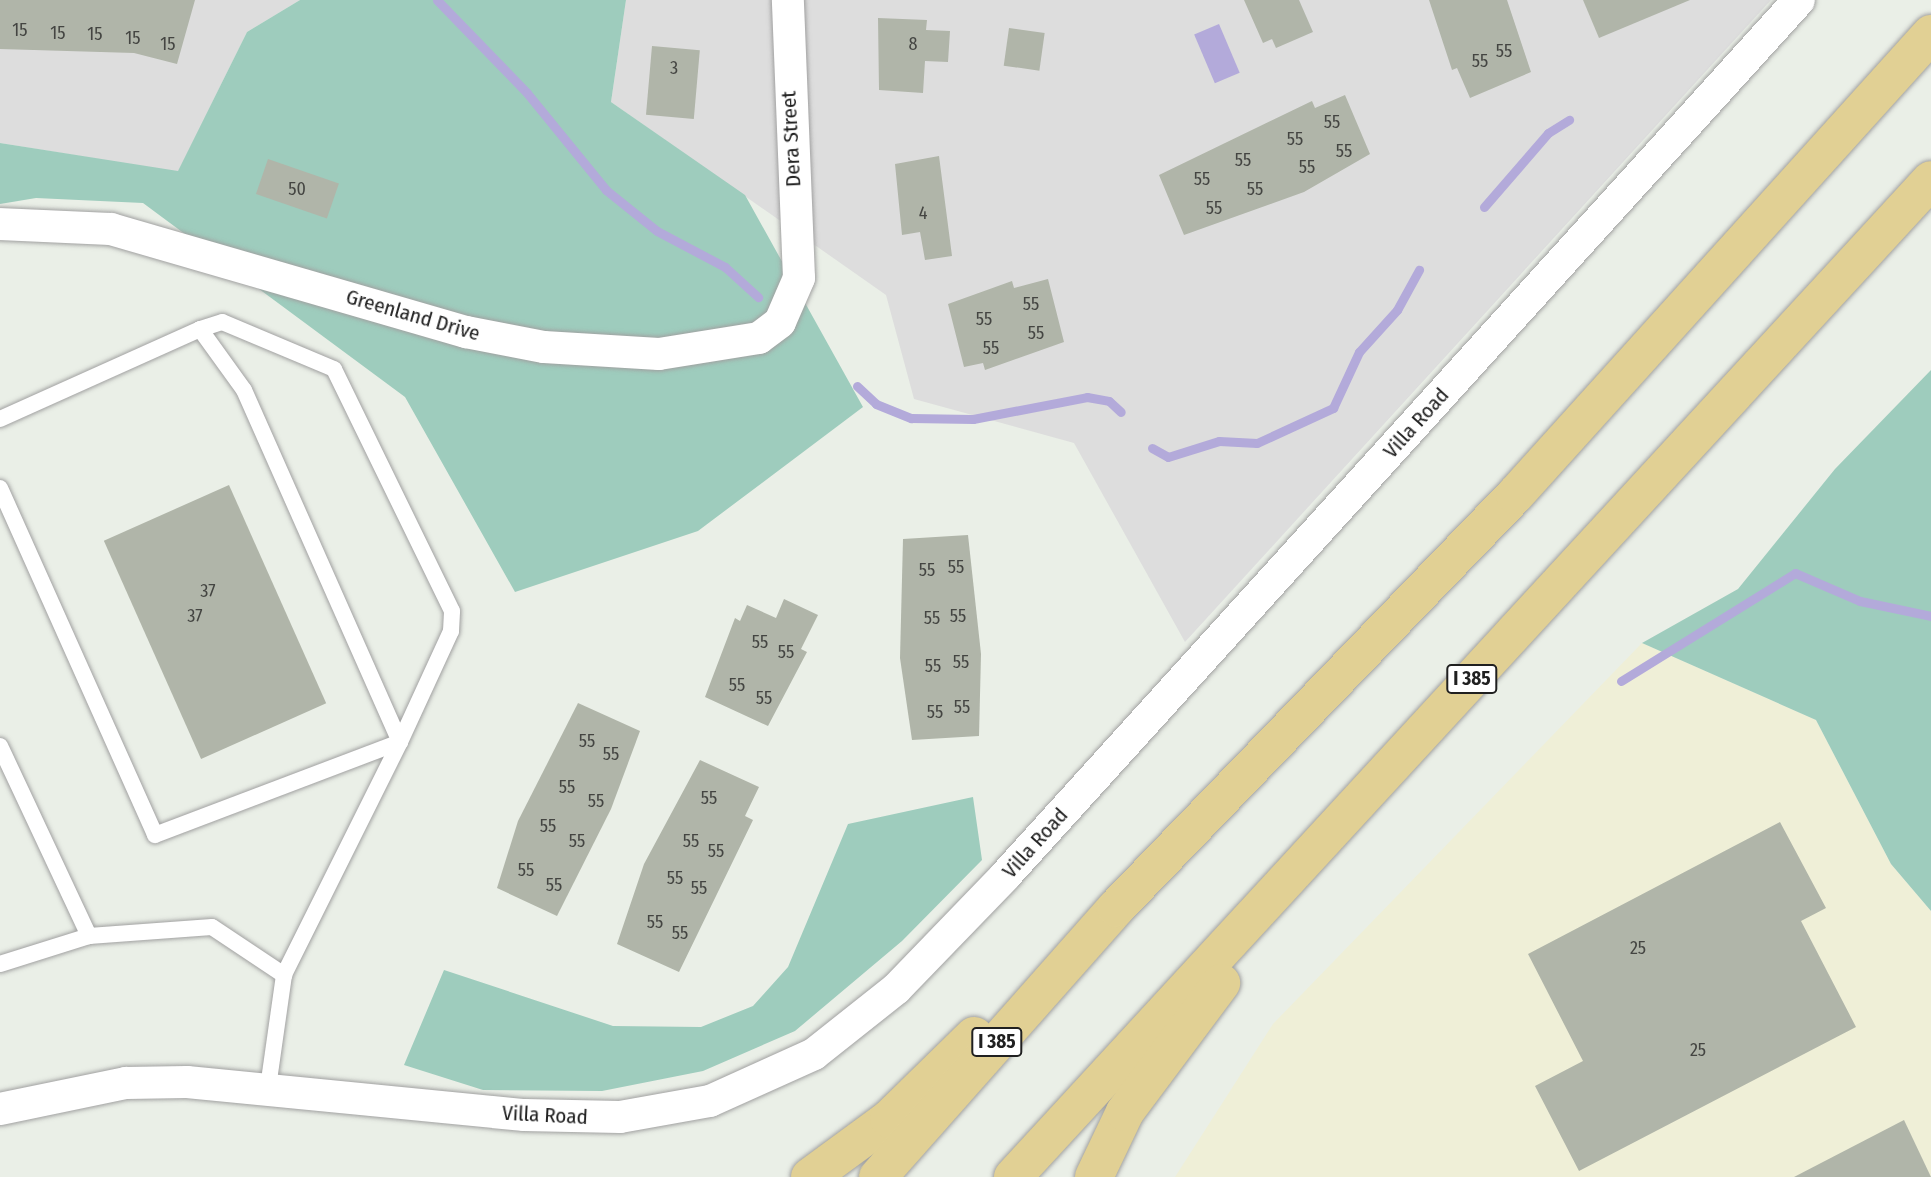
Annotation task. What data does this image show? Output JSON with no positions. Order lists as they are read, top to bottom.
{
  "streets": {
    "highway": ["I 385"],
    "street": ["Dera Street", "Greenland Drive", "Villa Road"]
  },
  "crossings": [
    ["Dera Street", "Greenland Drive"]
  ],
  "house_numbers": [
    "15",
    "15",
    "15",
    "15",
    "15",
    "8",
    "55",
    "55",
    "3",
    "55",
    "55",
    "55",
    "55",
    "55",
    "55",
    "50",
    "55",
    "55",
    "4",
    "55",
    "55",
    "55",
    "55",
    "55",
    "55",
    "37",
    "37",
    "55",
    "55",
    "55",
    "55",
    "55",
    "55",
    "55",
    "55",
    "55",
    "55",
    "55",
    "55",
    "55",
    "55",
    "55",
    "55",
    "55",
    "55",
    "55",
    "55",
    "55",
    "55",
    "55",
    "55",
    "55",
    "25",
    "25"
  ]
}
